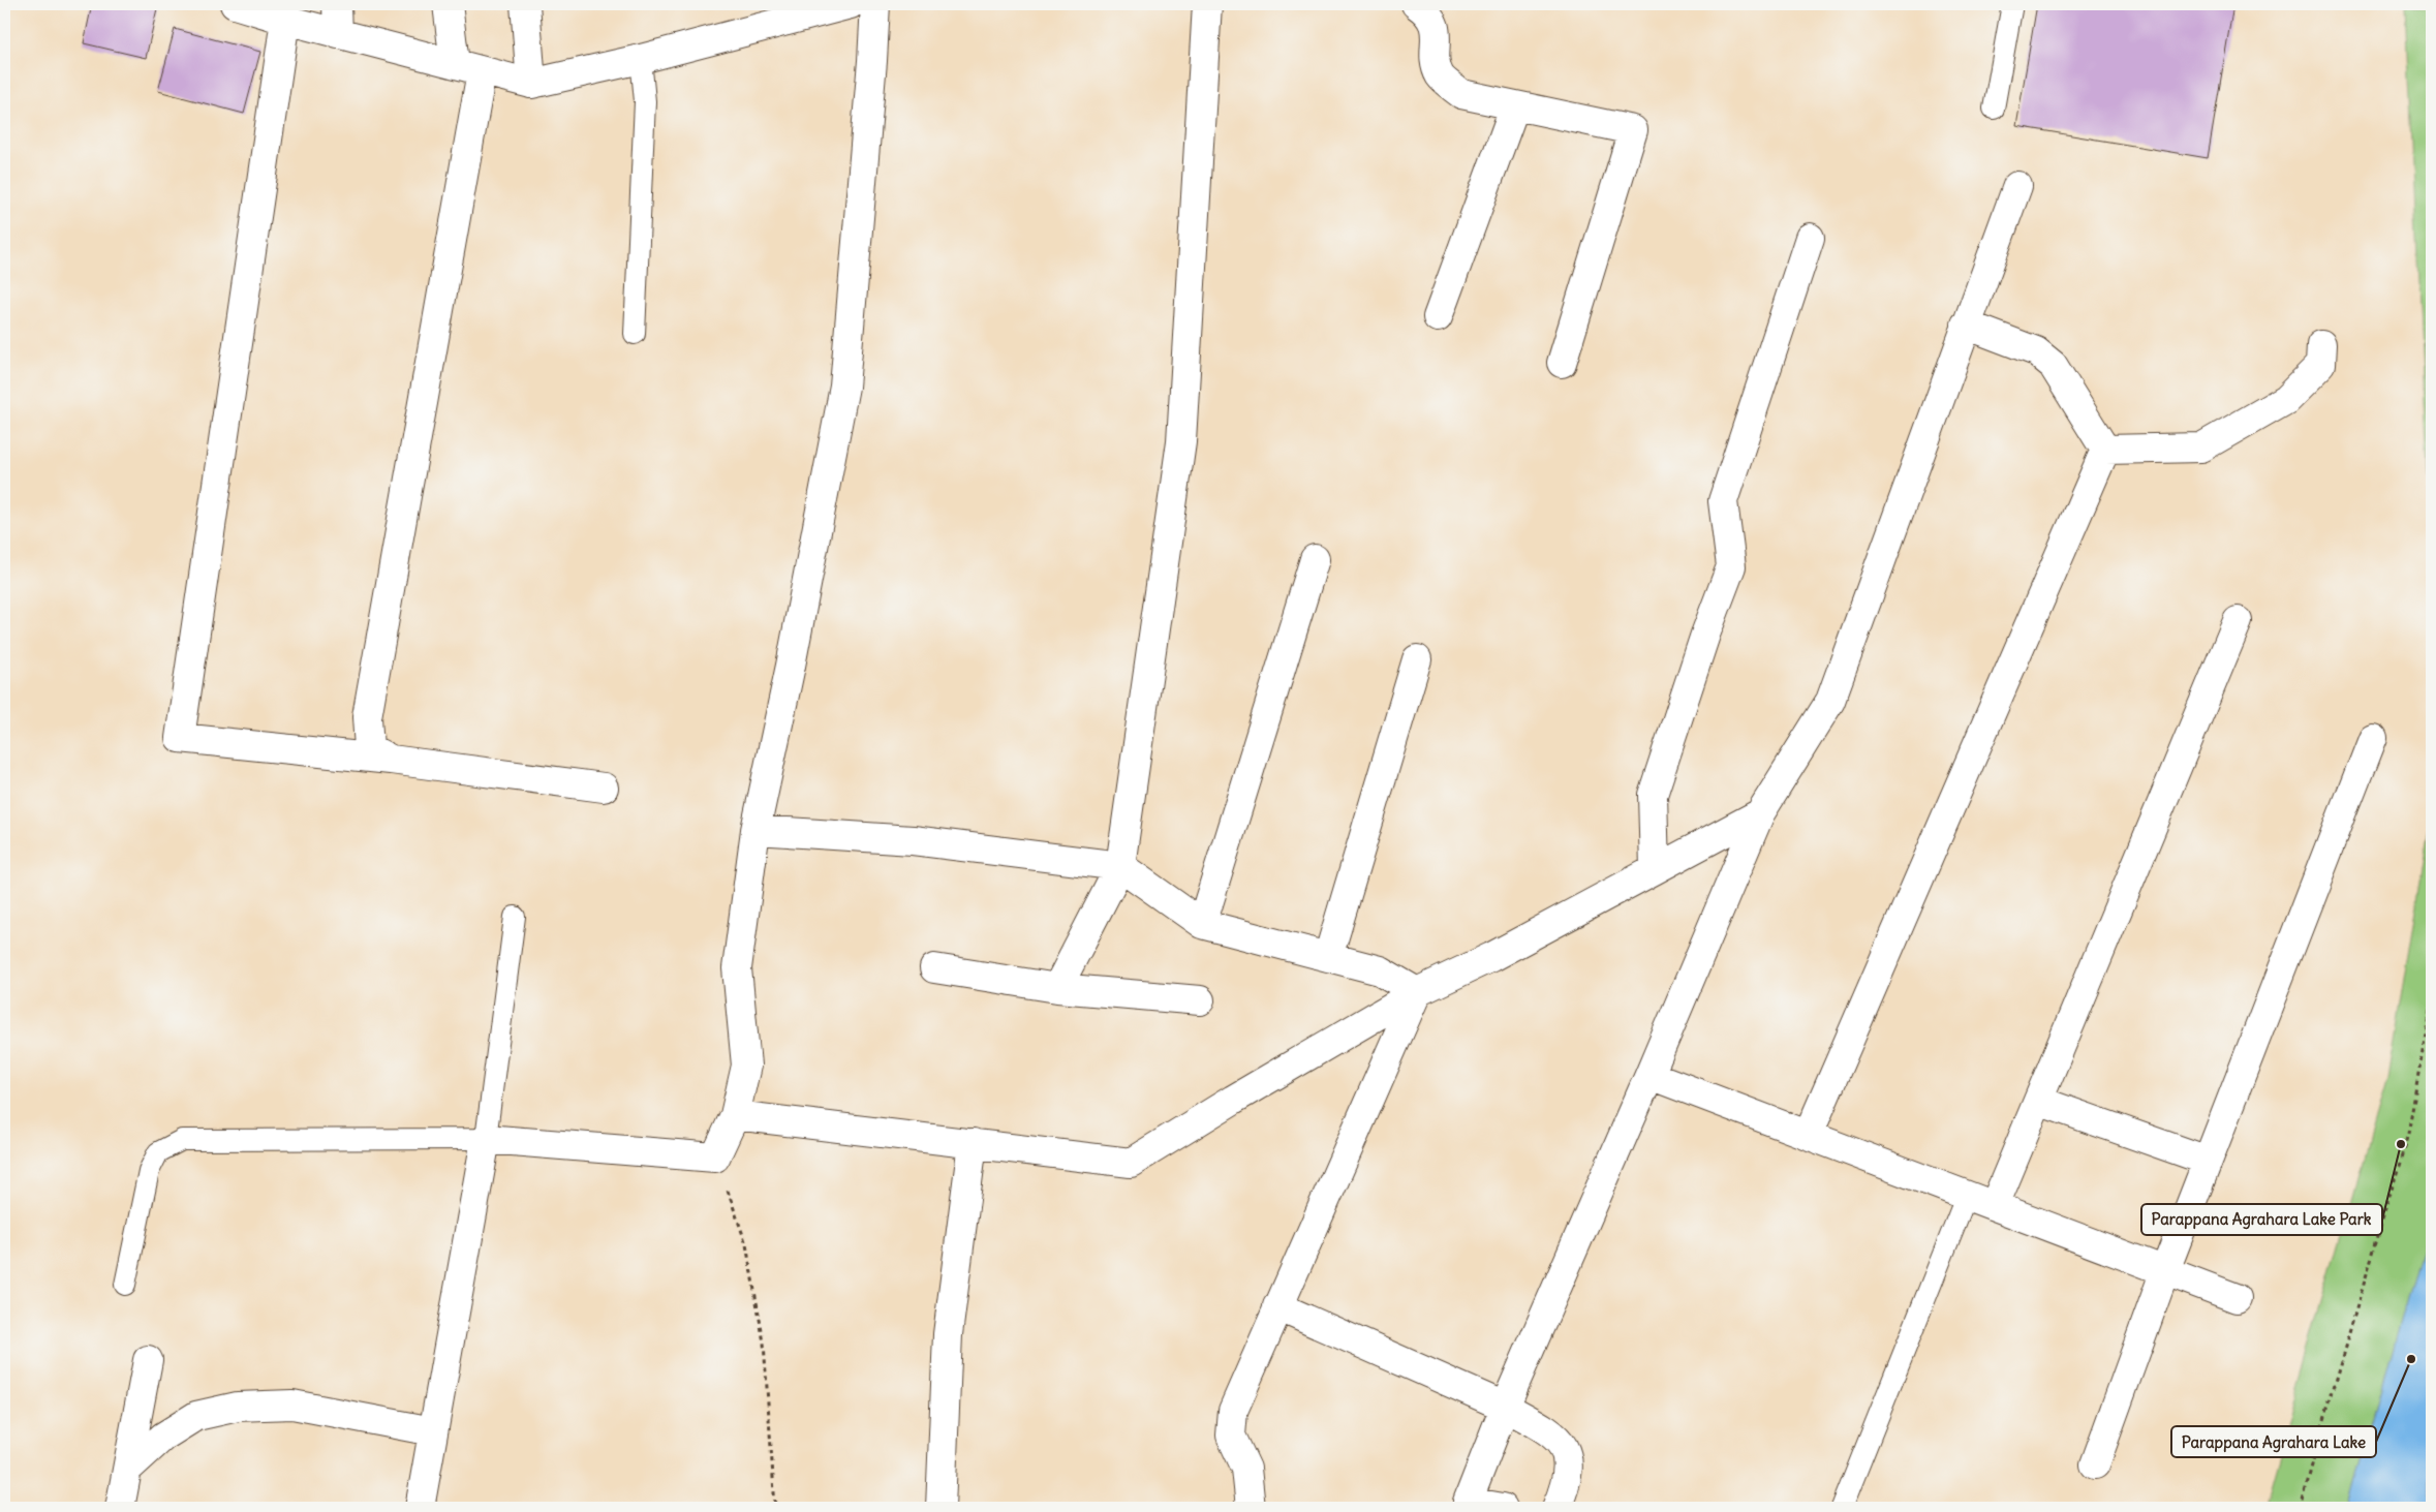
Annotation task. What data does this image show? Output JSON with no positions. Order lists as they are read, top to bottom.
{
  "places": ["Parappana Agrahara Lake Park", "Parappana Agrahara Lake"]
}
